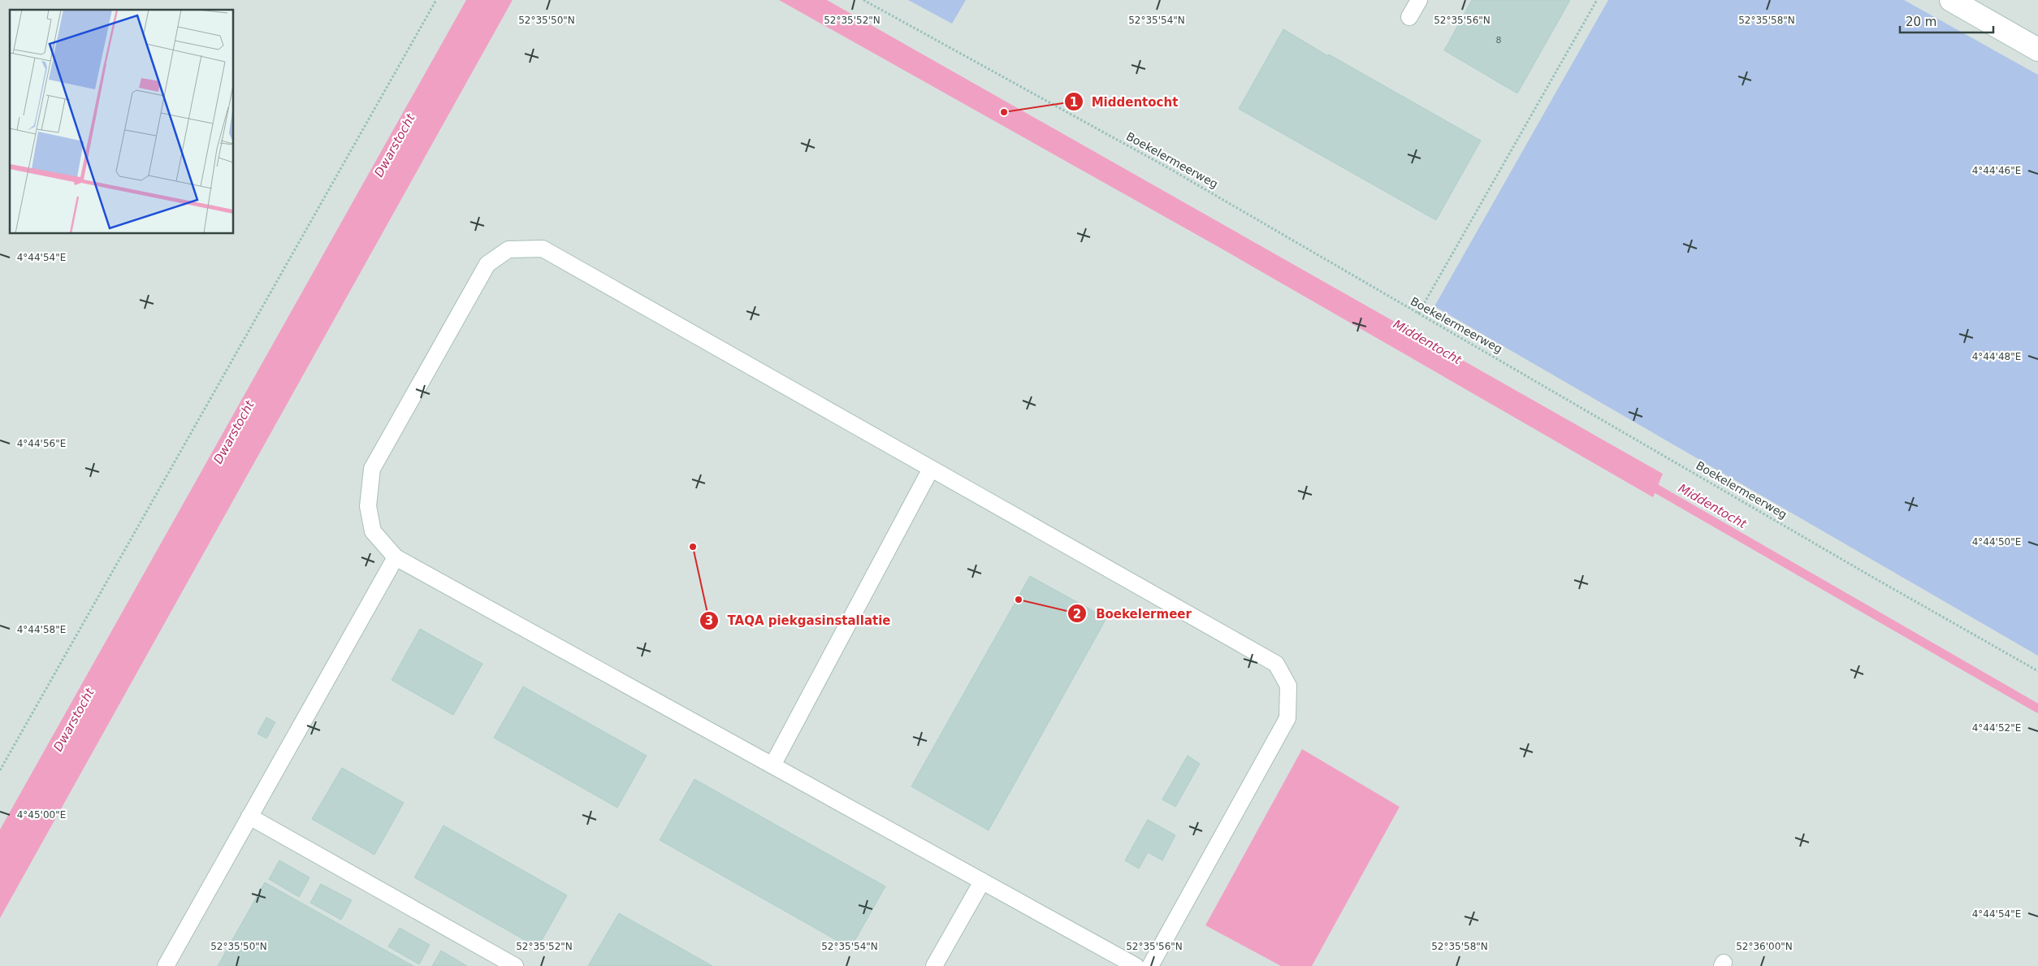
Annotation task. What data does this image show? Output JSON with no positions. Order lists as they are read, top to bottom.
{
  "streets": {
    "path": ["Boekelermeerweg"]
  },
  "water": ["Dwarstocht", "Middentocht"],
  "places": ["Middentocht", "TAQA piekgasinstallatie", "Boekelermeer"],
  "house_numbers": ["8"],
  "scale_bar": "20 m",
  "coordinates": [
    "52°35'50\"N",
    "52°35'52\"N",
    "52°35'54\"N",
    "52°35'56\"N",
    "52°35'58\"N",
    "4°44'46\"E",
    "4°44'54\"E",
    "4°44'48\"E",
    "4°44'56\"E",
    "4°44'50\"E",
    "4°44'58\"E",
    "4°44'52\"E",
    "4°45'00\"E",
    "52°36'00\"N"
  ]
}
